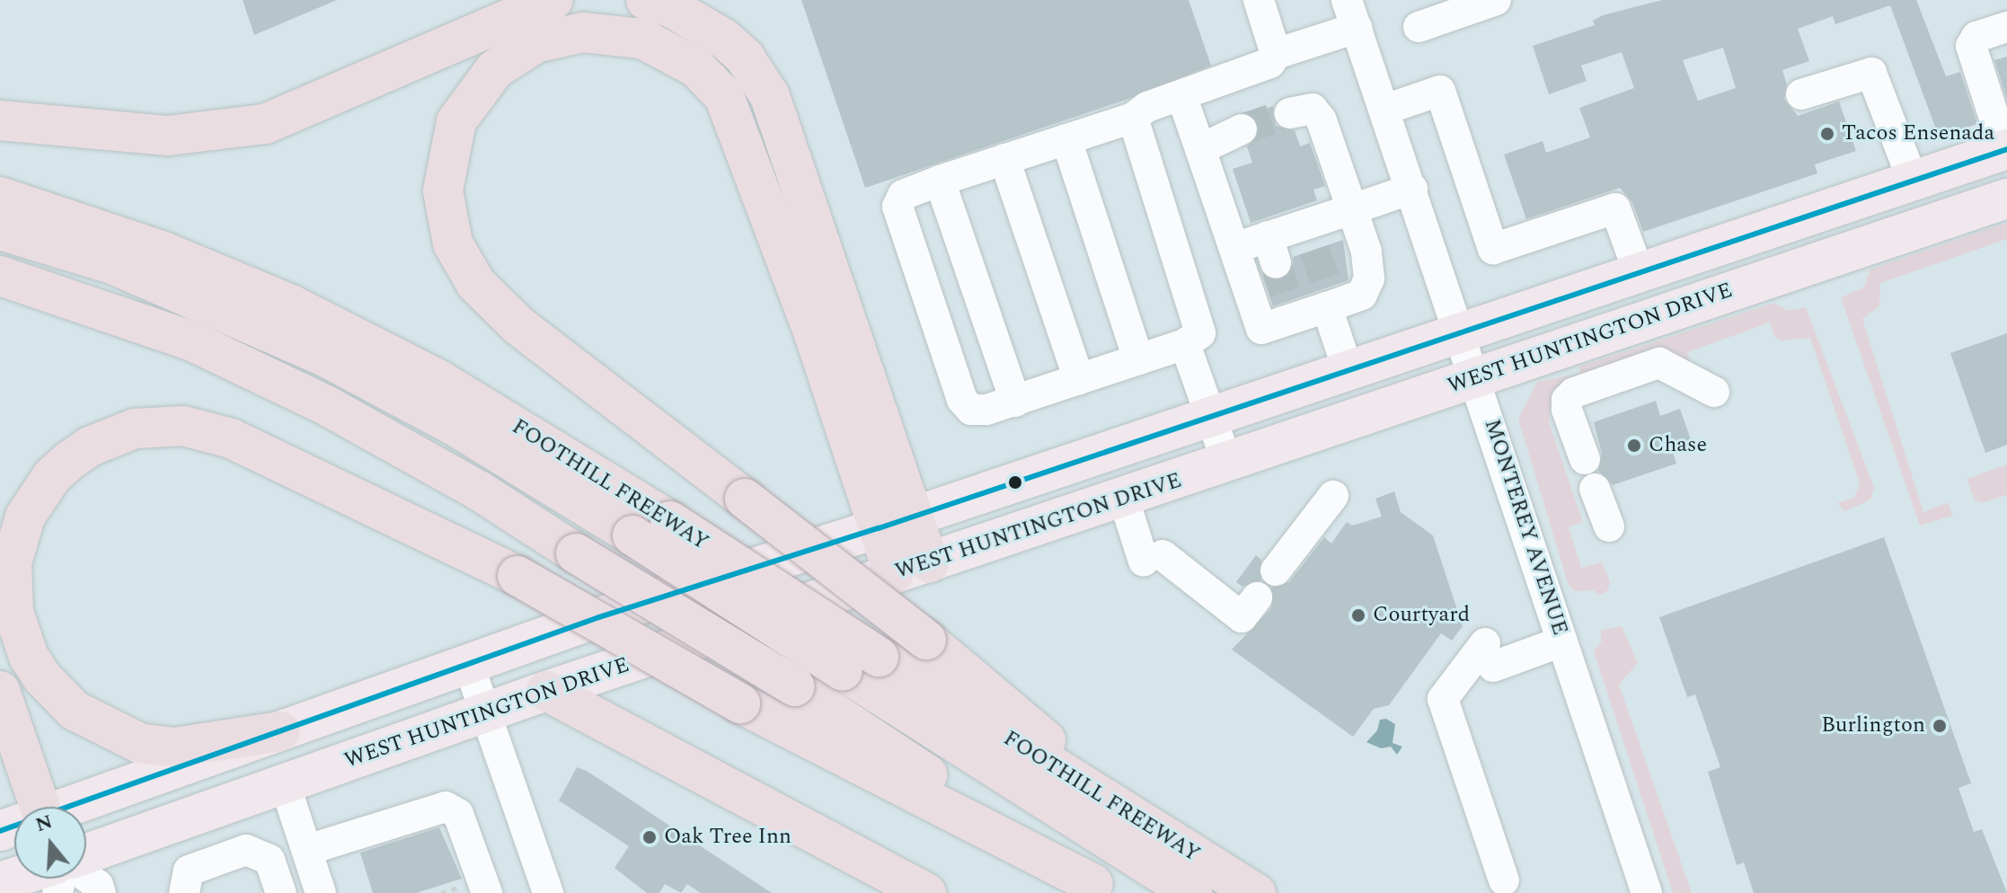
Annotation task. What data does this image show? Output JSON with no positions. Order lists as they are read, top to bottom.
{
  "streets": {
    "highway": ["FOOTHILL FREEWAY"],
    "main road": ["WEST HUNTINGTON DRIVE"],
    "street": ["MONTEREY AVENUE"]
  },
  "crossings": [
    ["WEST HUNTINGTON DRIVE", "MONTEREY AVENUE"]
  ],
  "places": [
    "Tacos Ensenada",
    "Chase",
    "Courtyard",
    "Burlington",
    "Oak Tree Inn"
  ],
  "north": "top"
}
